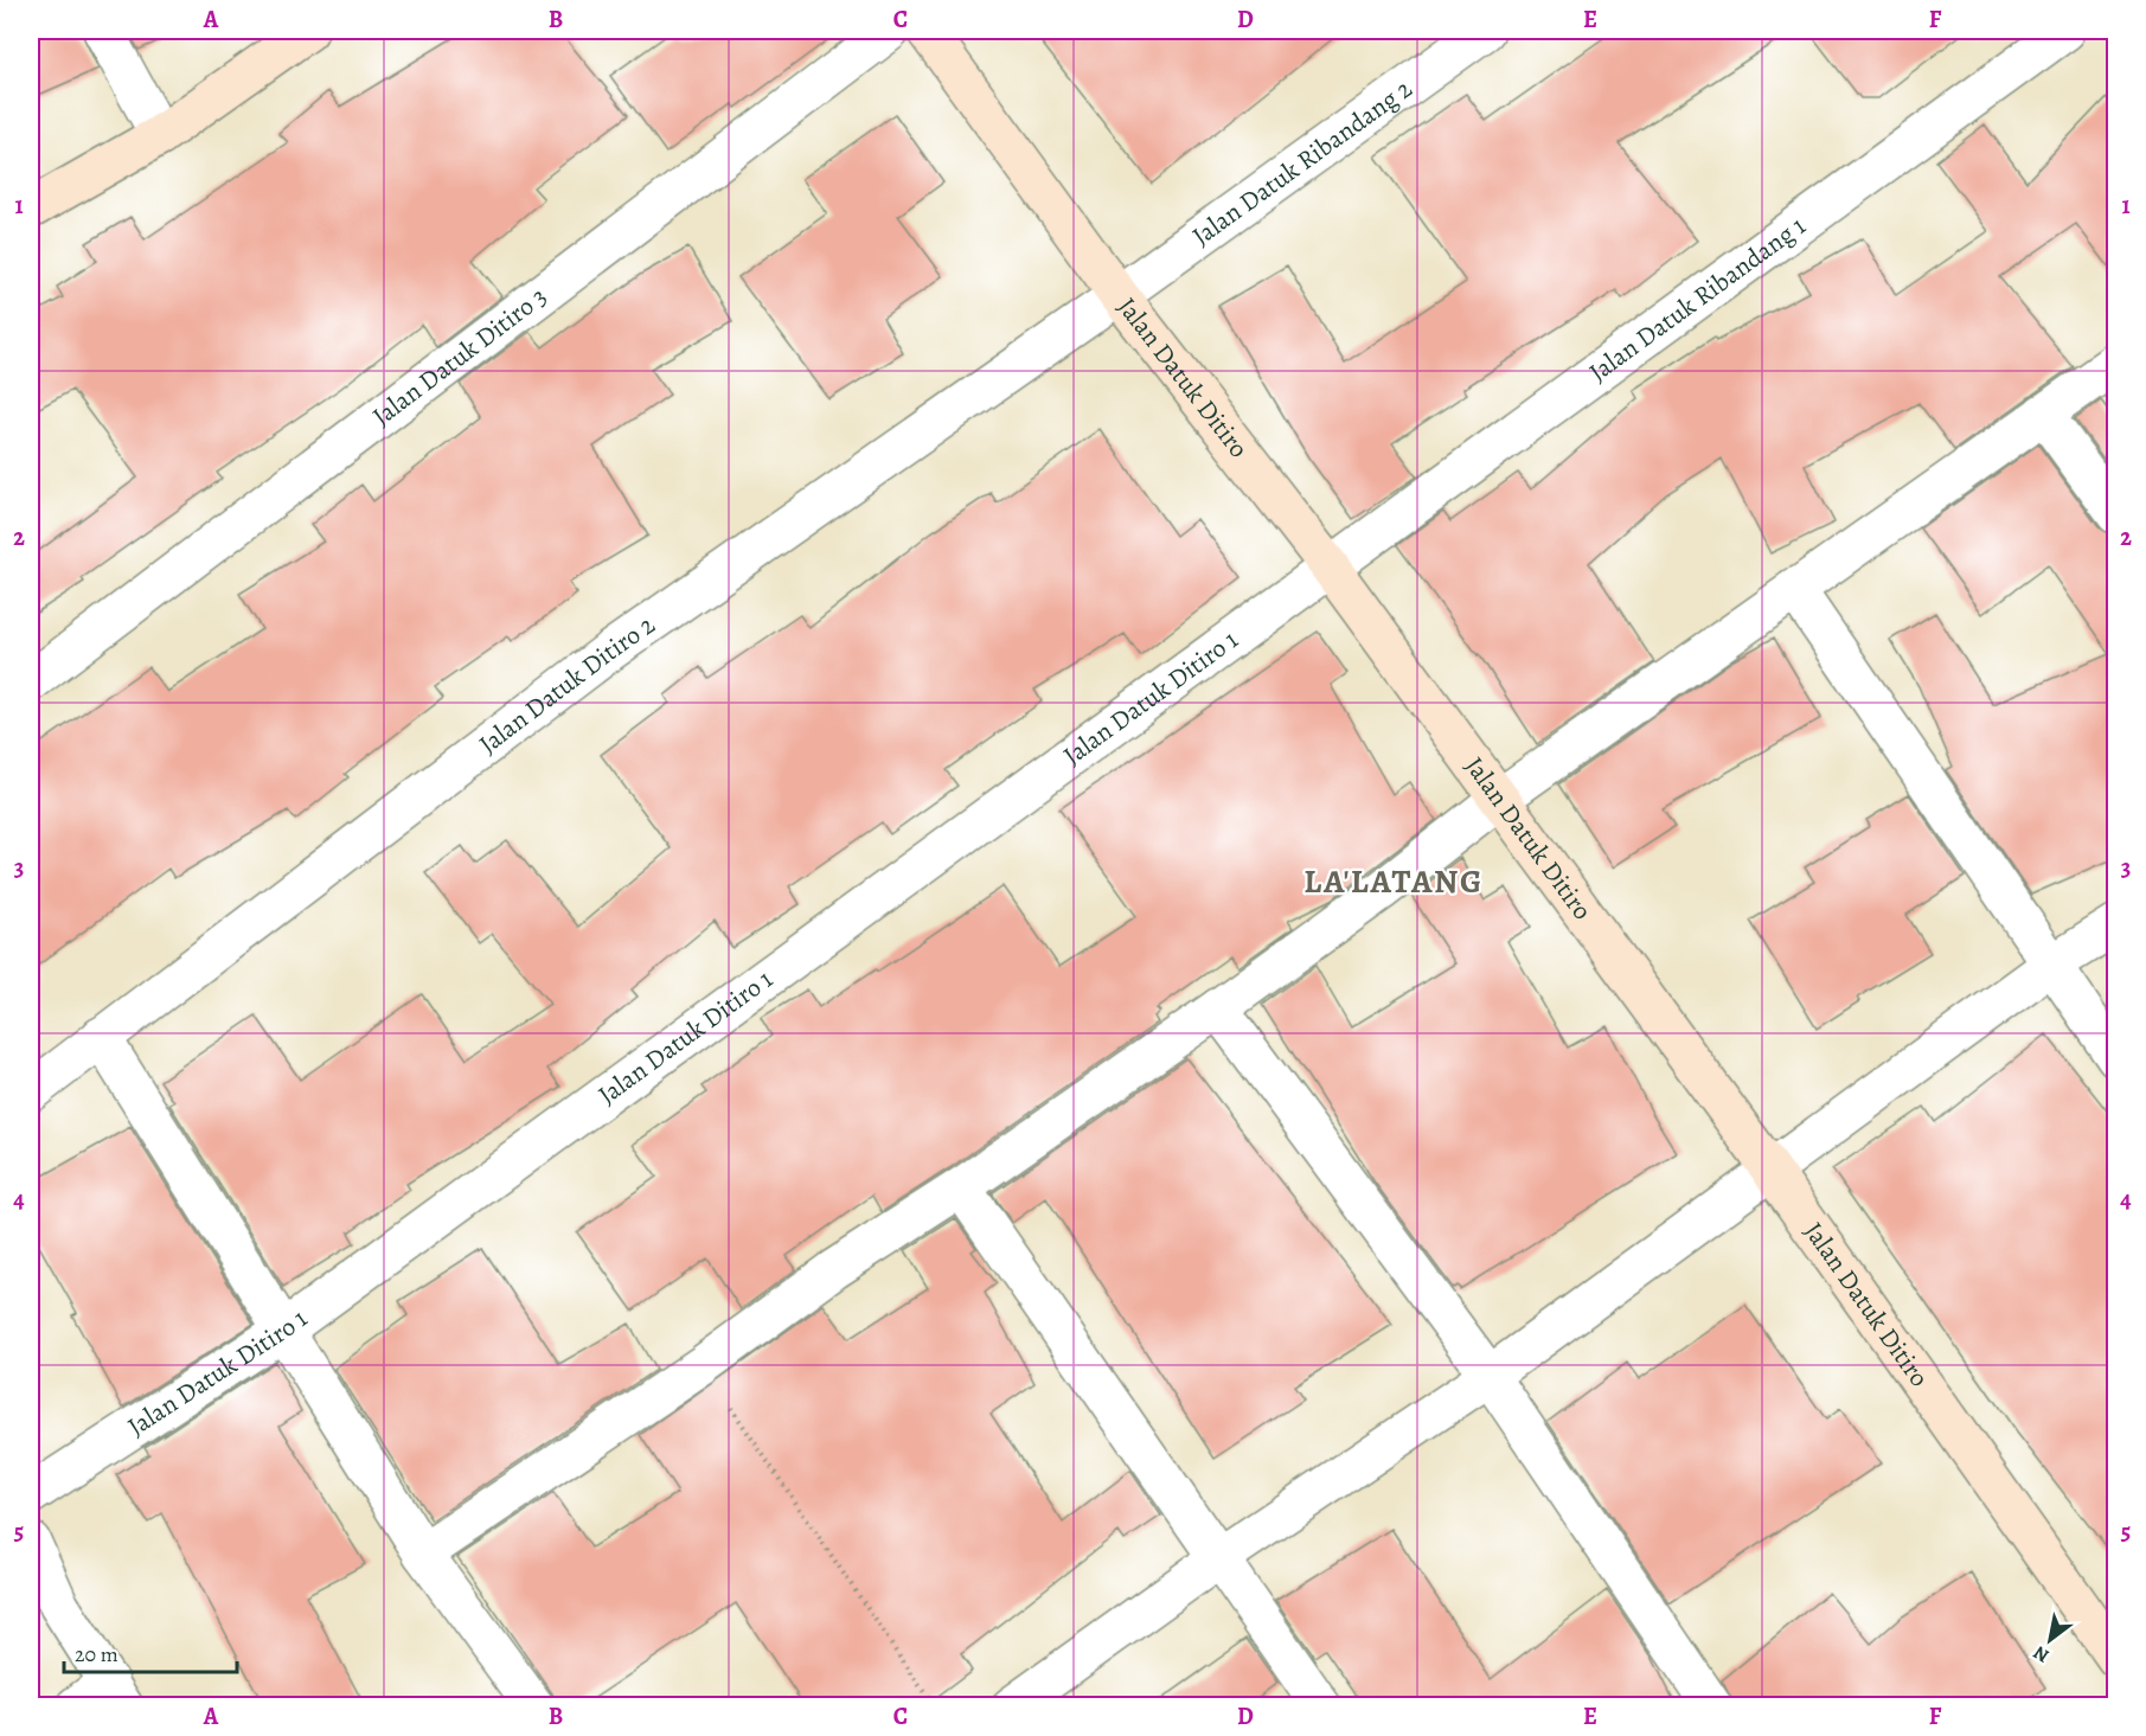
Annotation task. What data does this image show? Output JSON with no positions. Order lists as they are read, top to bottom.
{
  "streets": {
    "street": [
      "Jalan Datuk Ribandang 2",
      "Jalan Datuk Ribandang 1",
      "Jalan Datuk Ditiro 3",
      "Jalan Datuk Ditiro",
      "Jalan Datuk Ditiro 2",
      "Jalan Datuk Ditiro 1"
    ]
  },
  "crossings": [
    ["Jalan Datuk Ribandang 2", "Jalan Datuk Ditiro"],
    ["Jalan Datuk Ribandang 2", "Jalan Datuk Ditiro 2"],
    ["Jalan Datuk Ribandang 1", "Jalan Datuk Ditiro"],
    ["Jalan Datuk Ribandang 1", "Jalan Datuk Ditiro 1"],
    ["Jalan Datuk Ditiro", "Jalan Datuk Ditiro 2"],
    ["Jalan Datuk Ditiro", "Jalan Datuk Ditiro 1"]
  ],
  "districts": ["LA'LATANG"],
  "scale_bar": "20 m",
  "north": "bottom left",
  "grid": {
    "columns": [
      "A",
      "B",
      "C",
      "D",
      "E",
      "F"
    ],
    "rows": [
      "1",
      "2",
      "3",
      "4",
      "5"
    ]
  }
}
